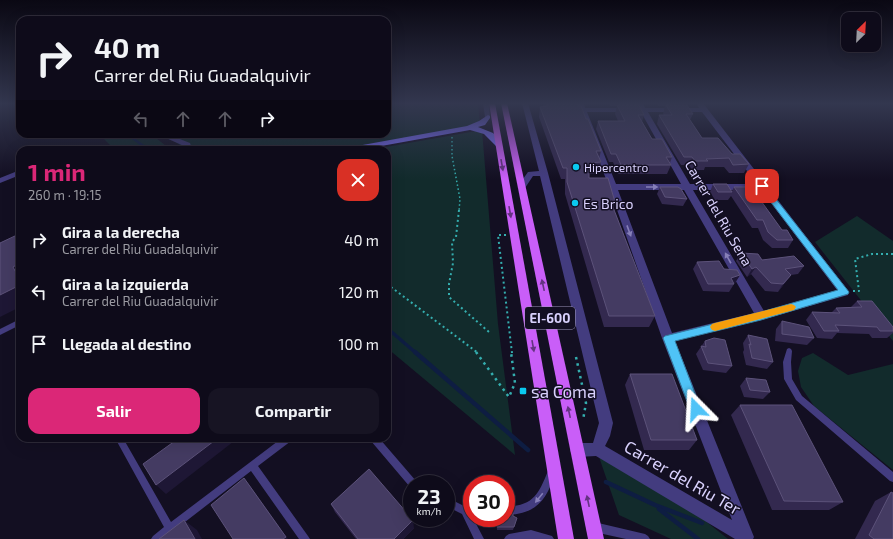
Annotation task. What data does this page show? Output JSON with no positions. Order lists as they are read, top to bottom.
{
  "streets": {
    "main road": ["EI-600"],
    "street": ["Carrer del Riu Sena", "Carrer del Riu Ter"]
  },
  "places": {
    "other": ["Hipercentro", "Es Brico"],
    "transit": ["sa Coma"]
  },
  "north": "top right",
  "page": {
    "turn": ["40 m", "Carrer del Riu Guadalquivir"],
    "heading": ["1 min", "260 m · 19:15"],
    "list": [
      {
        "name": "Gira a la derecha",
        "note": "Carrer del Riu Guadalquivir",
        "value": "40 m"
      },
      {
        "name": "Gira a la izquierda",
        "note": "Carrer del Riu Guadalquivir",
        "value": "120 m"
      },
      {
        "name": "Llegada al destino",
        "value": "100 m"
      }
    ],
    "buttons": ["Salir", "Compartir"],
    "speed": "23 km/h",
    "limit": "30"
  }
}
